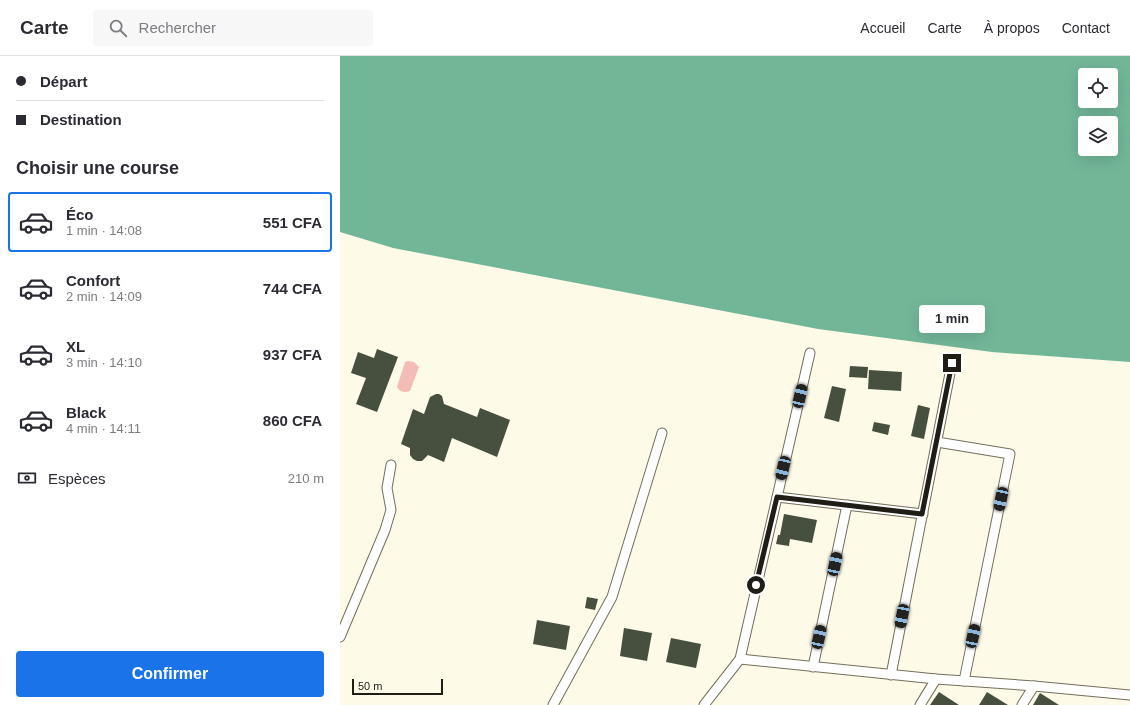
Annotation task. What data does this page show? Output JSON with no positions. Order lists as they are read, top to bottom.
{
  "scale_bar": "50 m",
  "page": {
    "header": "Carte",
    "search": "Rechercher",
    "nav": [
      "Accueil",
      "Carte",
      "À propos",
      "Contact"
    ],
    "banner": ["Départ", "Destination"],
    "heading": "Choisir une course",
    "list": [
      {
        "name": "Éco",
        "note": "1 min · 14:08",
        "value": "551 CFA"
      },
      {
        "name": "Confort",
        "note": "2 min · 14:09",
        "value": "744 CFA"
      },
      {
        "name": "XL",
        "note": "3 min · 14:10",
        "value": "937 CFA"
      },
      {
        "name": "Black",
        "note": "4 min · 14:11",
        "value": "860 CFA"
      }
    ],
    "bubble": "1 min",
    "pay": ["Espèces", "210 m"],
    "buttons": "Confirmer",
    "scale": "50 m"
  }
}
